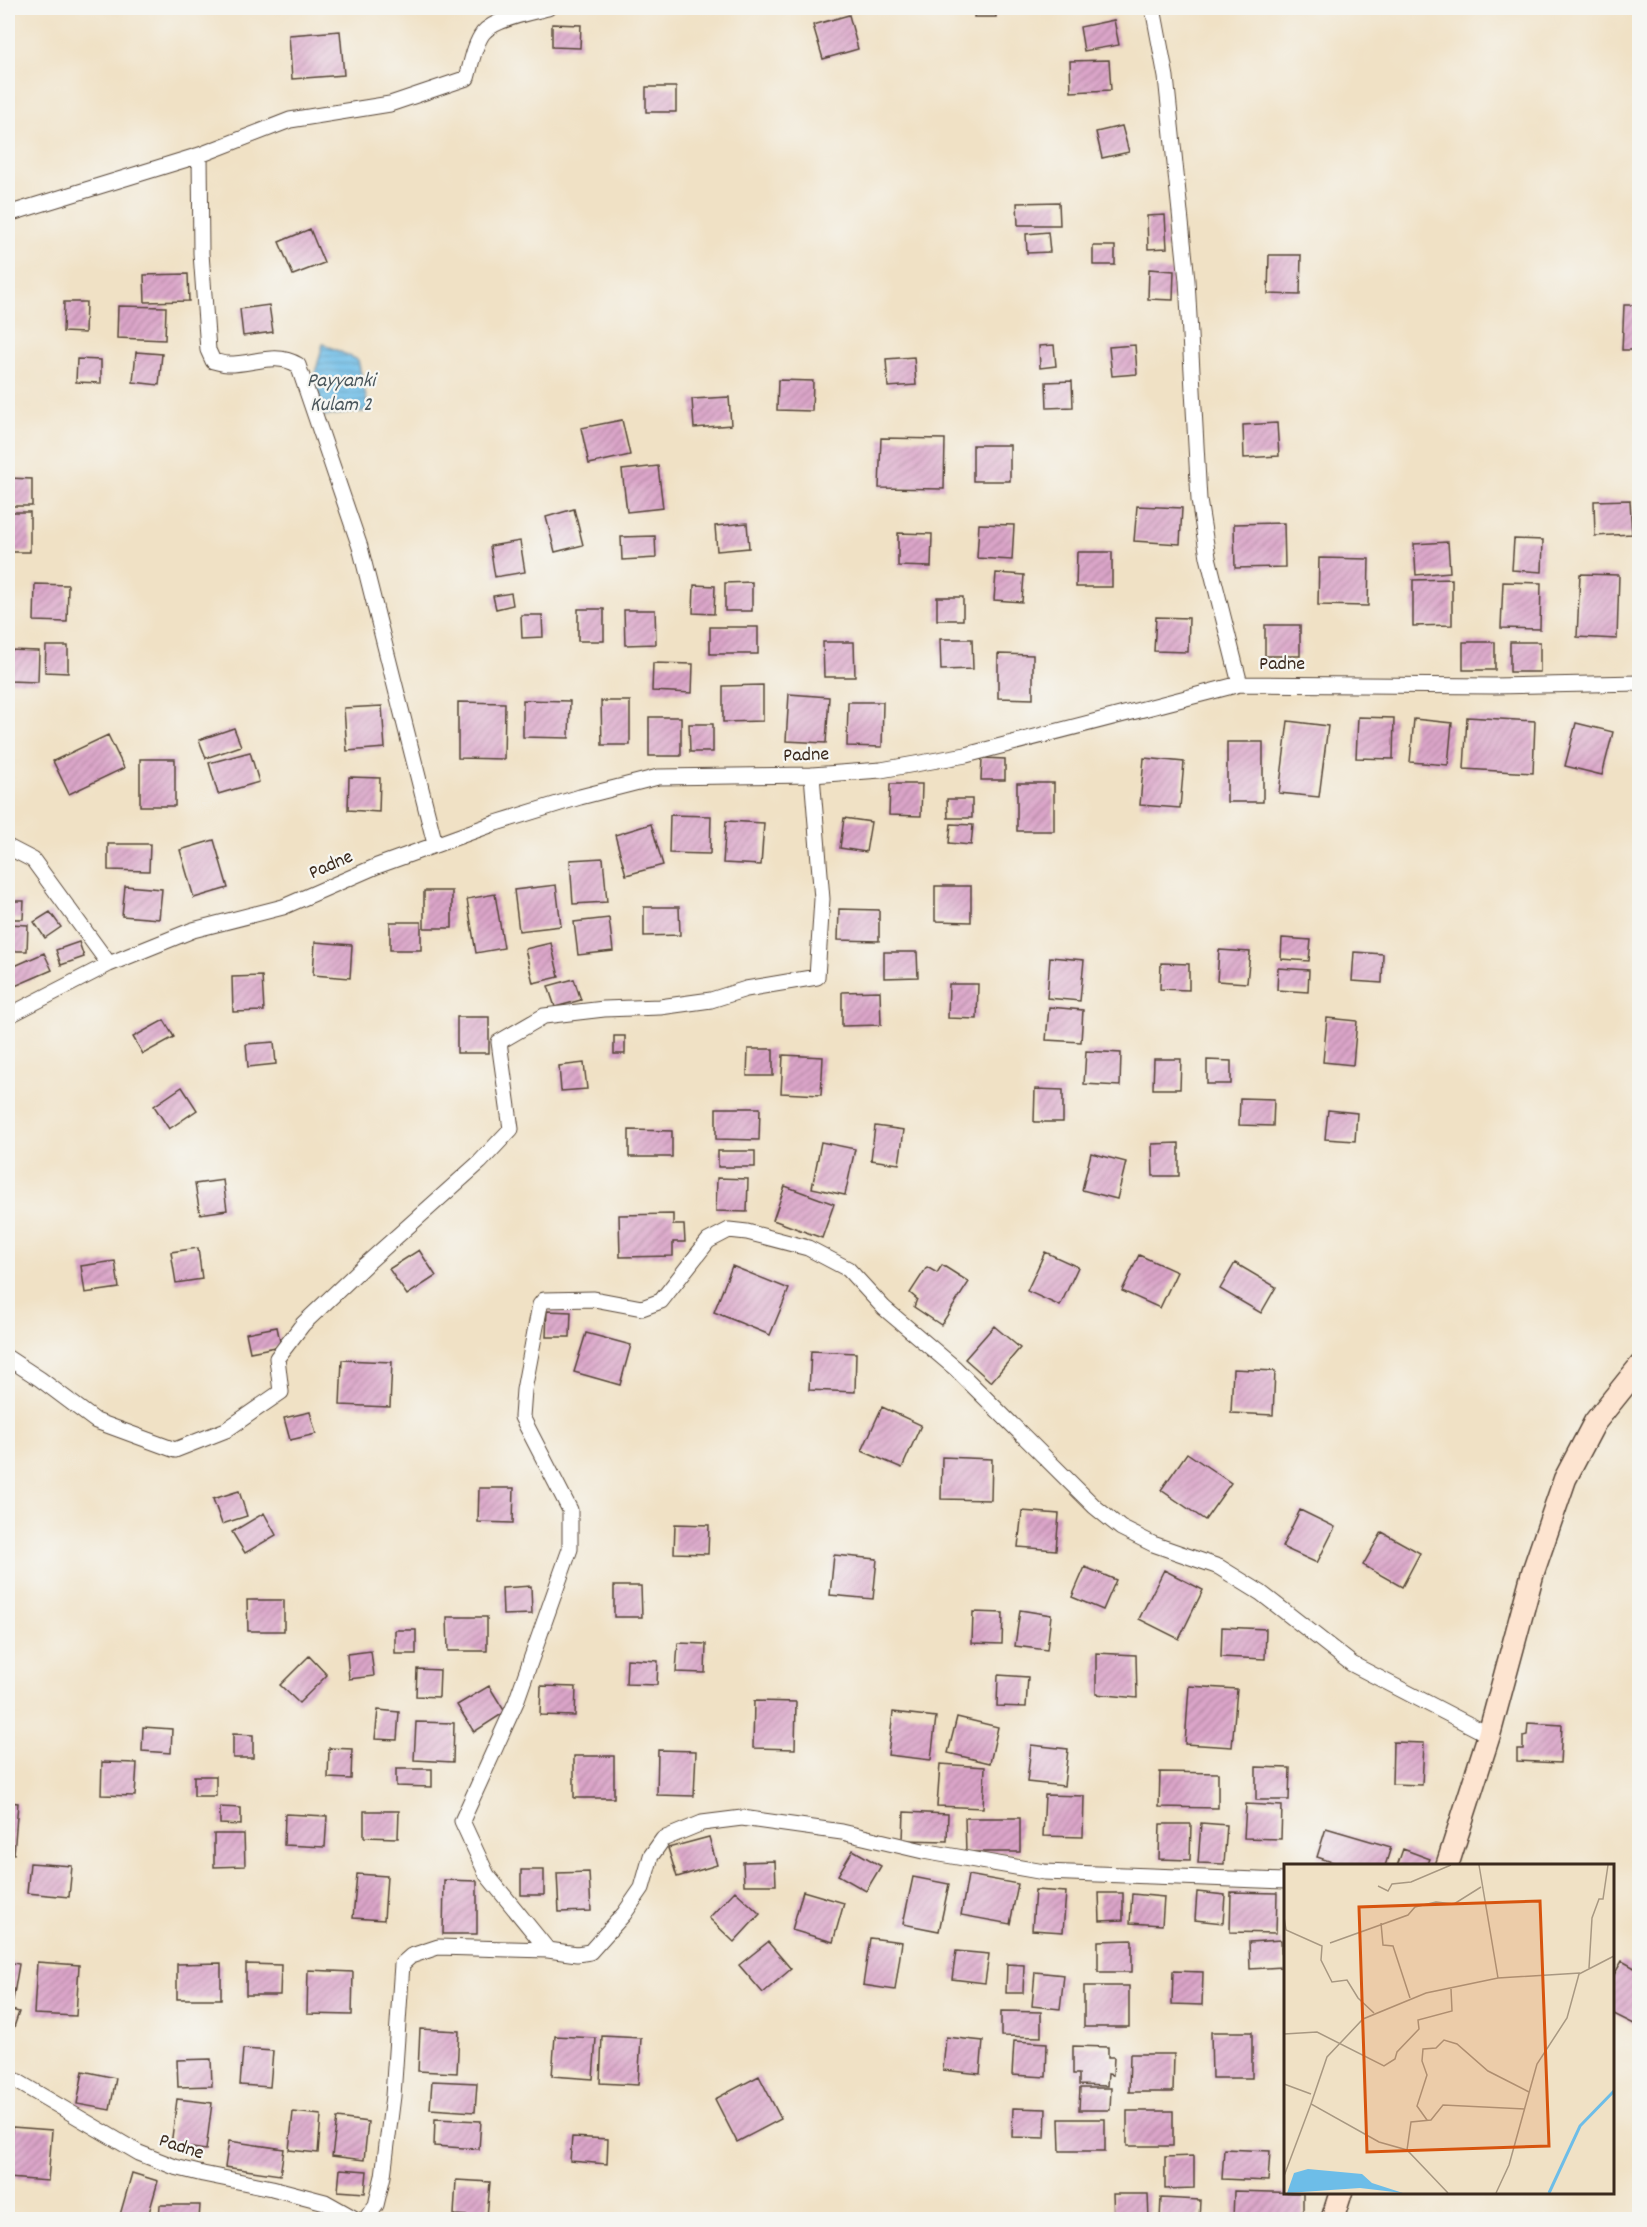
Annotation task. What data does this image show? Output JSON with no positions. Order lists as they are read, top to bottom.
{
  "streets": {
    "street": ["Padne"]
  },
  "water": ["Payyanki Kulam 2"]
}
